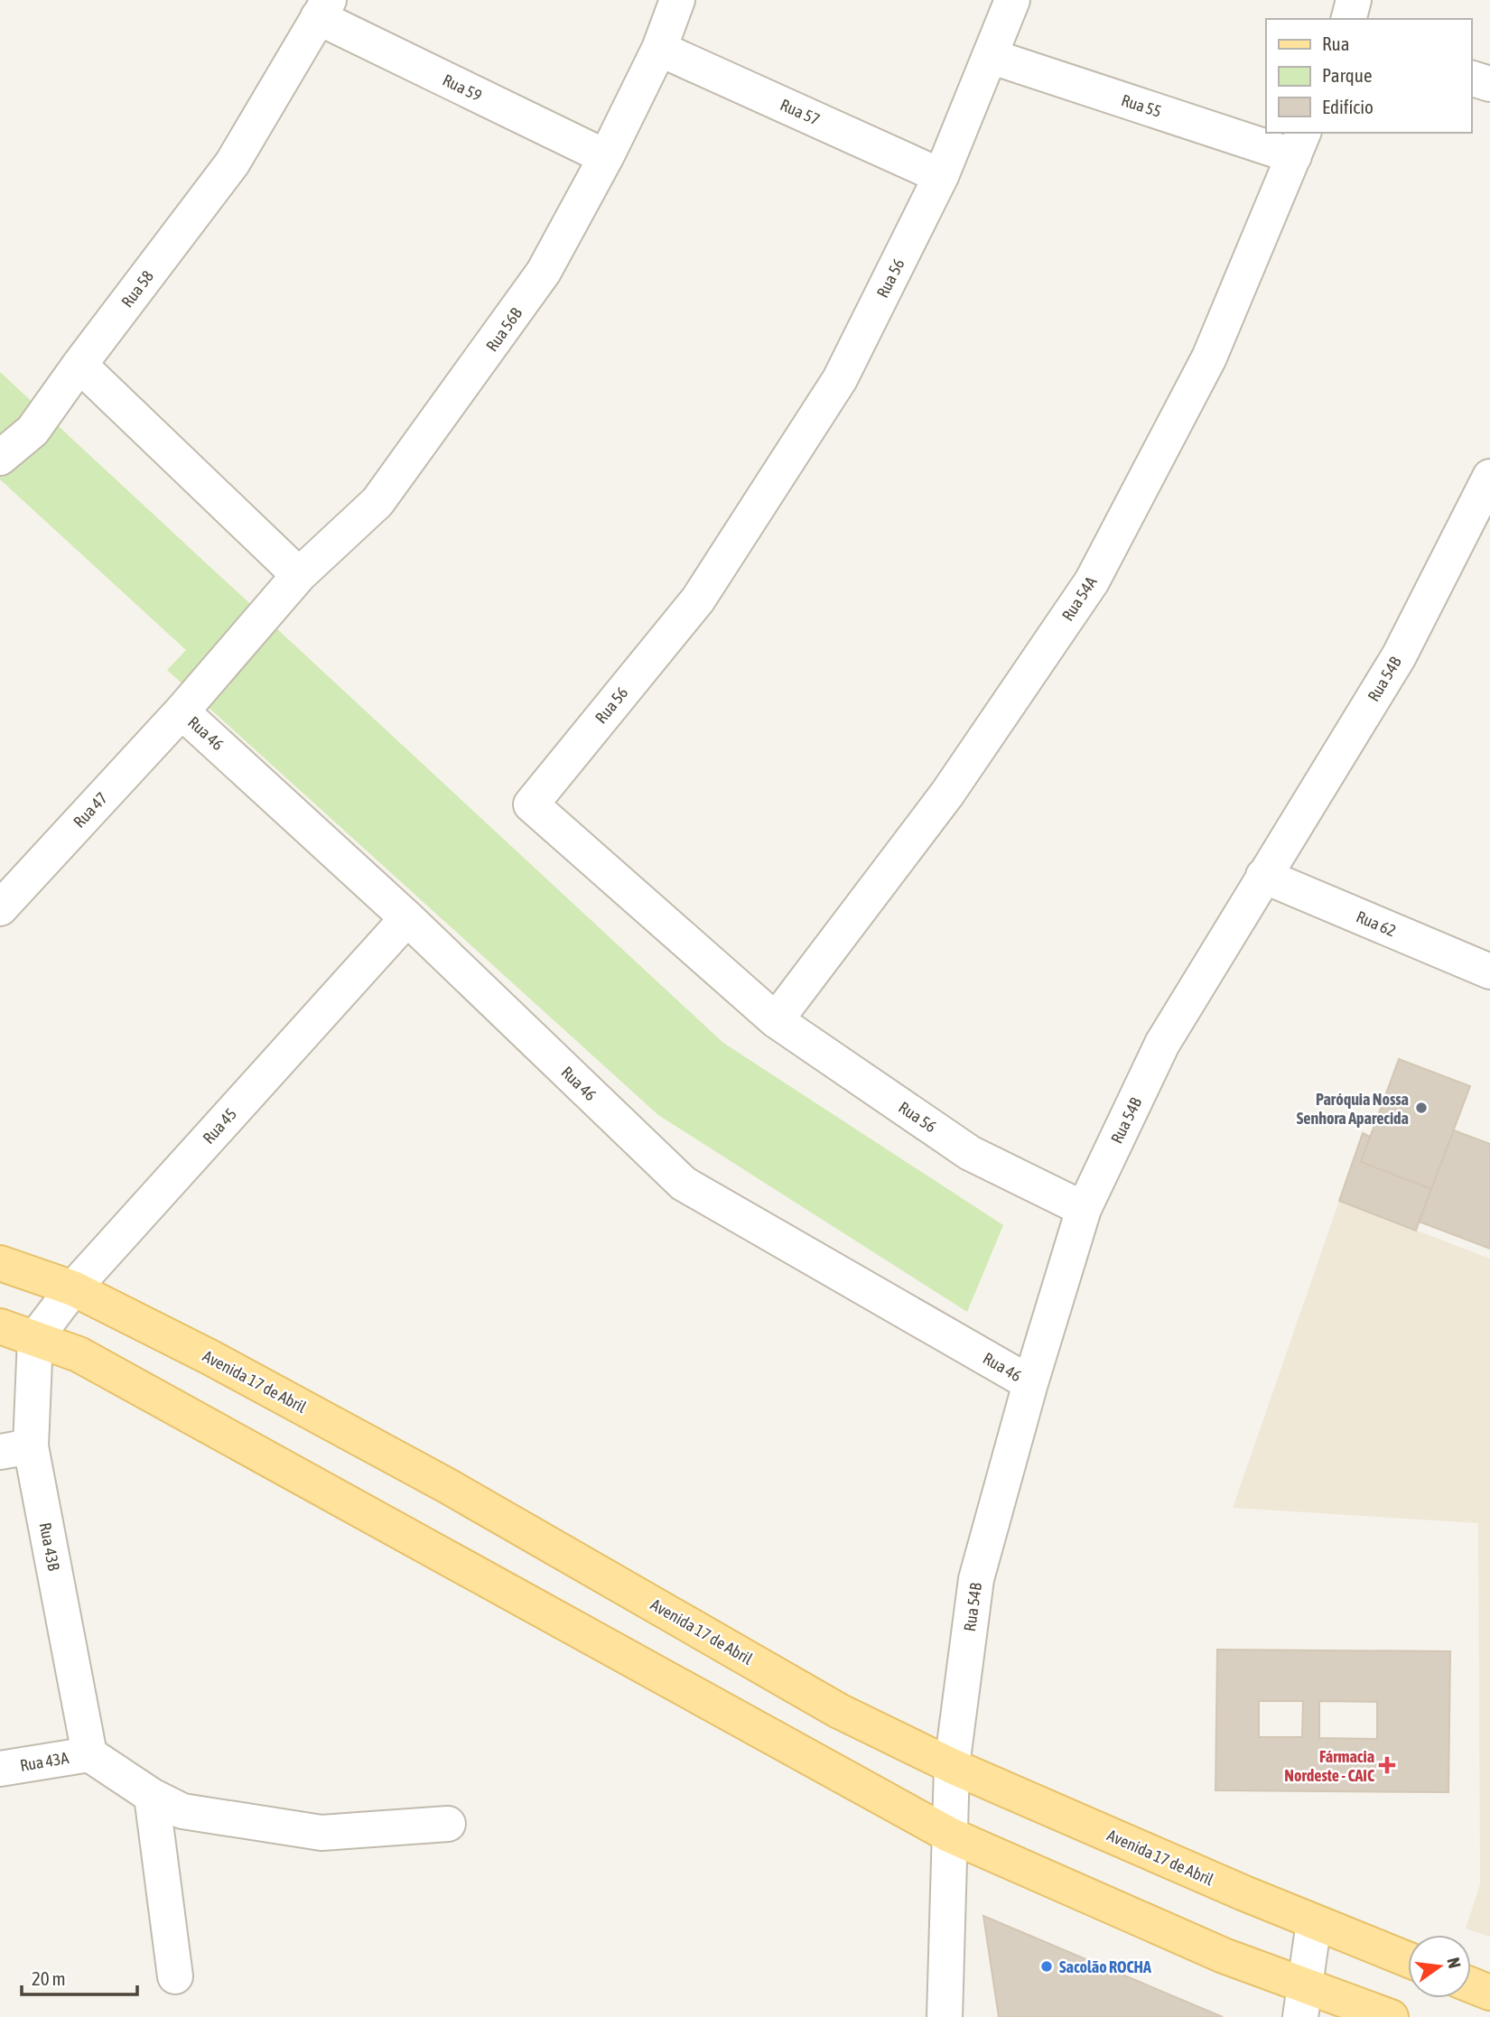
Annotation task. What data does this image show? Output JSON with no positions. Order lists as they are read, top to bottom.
{
  "streets": {
    "main road": ["Avenida 17 de Abril"],
    "street": [
      "Rua 59",
      "Rua 55",
      "Rua 57",
      "Rua 56",
      "Rua 58",
      "Rua 56B",
      "Rua 54A",
      "Rua 54B",
      "Rua 46",
      "Rua 47",
      "Rua 62",
      "Rua 45",
      "Rua 43B",
      "Rua 43A"
    ]
  },
  "crossings": [
    ["Rua 59", "Rua 58"],
    ["Rua 59", "Rua 56B"],
    ["Rua 55", "Rua 56"],
    ["Rua 55", "Rua 54A"],
    ["Rua 57", "Rua 56"],
    ["Rua 57", "Rua 56B"],
    ["Rua 56", "Rua 54A"],
    ["Rua 56", "Rua 54B"],
    ["Rua 56B", "Rua 46"],
    ["Rua 56B", "Rua 47"],
    ["Rua 54B", "Rua 46"],
    ["Rua 54B", "Rua 62"],
    ["Rua 54B", "Avenida 17 de Abril"],
    ["Rua 46", "Rua 47"],
    ["Rua 46", "Rua 45"],
    ["Rua 45", "Avenida 17 de Abril"],
    ["Rua 45", "Rua 43B"],
    ["Rua 43B", "Rua 43A"]
  ],
  "places": {
    "other": ["Paróquia Nossa Senhora Aparecida", "Sacolão ROCHA"],
    "health": ["Fármacia Nordeste - CAIC"]
  },
  "legend": ["Rua", "Parque", "Edifício"],
  "scale_bar": "20 m",
  "north": "right"
}
